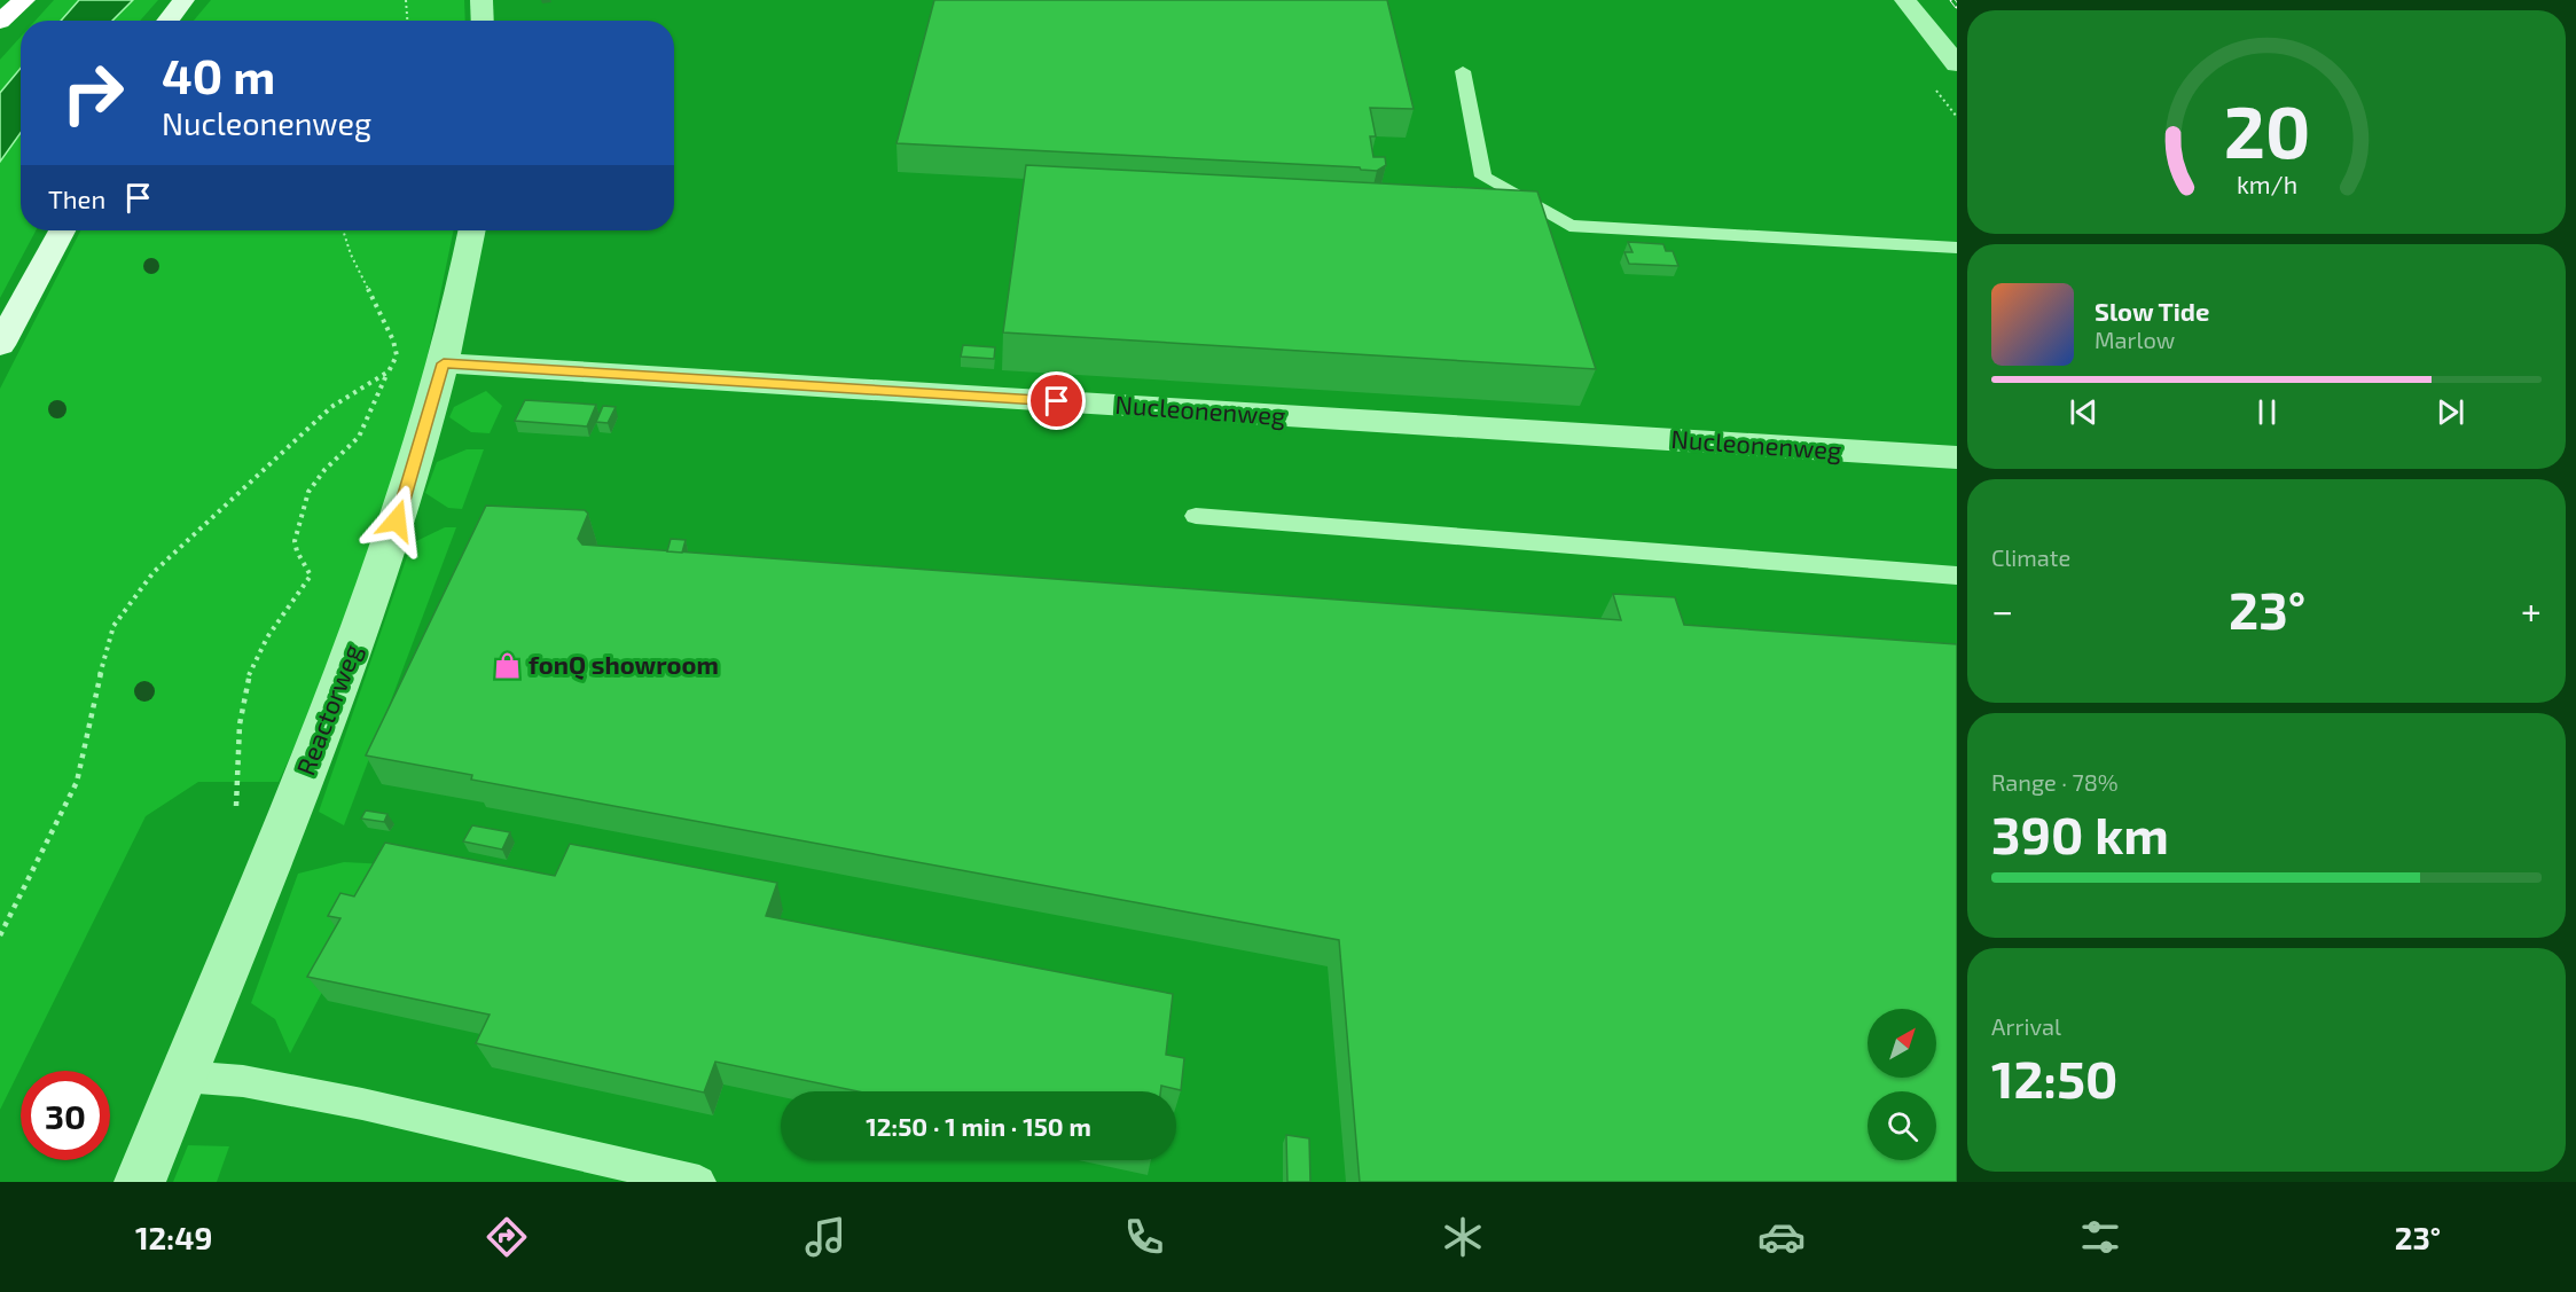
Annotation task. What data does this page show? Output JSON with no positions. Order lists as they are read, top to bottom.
{
  "streets": {
    "street": ["Nucleonenweg", "Reactorweg"]
  },
  "crossings": [
    ["Nucleonenweg", "Reactorweg"]
  ],
  "places": {
    "shop": ["fonQ showroom"]
  },
  "north": "top right",
  "page": {
    "turn": ["40 m", "Nucleonenweg"],
    "then": "Then",
    "song": ["Slow Tide", "Marlow"],
    "tile": [
      "Climate",
      ["Range · 78%", "390 km"],
      ["Arrival", "12:50"]
    ],
    "heat": ["−", "23°", "+"],
    "limit": "30",
    "trip": "12:50 · 1 min · 150 m",
    "tabs": ["12:49", "23°"],
    "gauge": ["20", "km/h"]
  }
}
